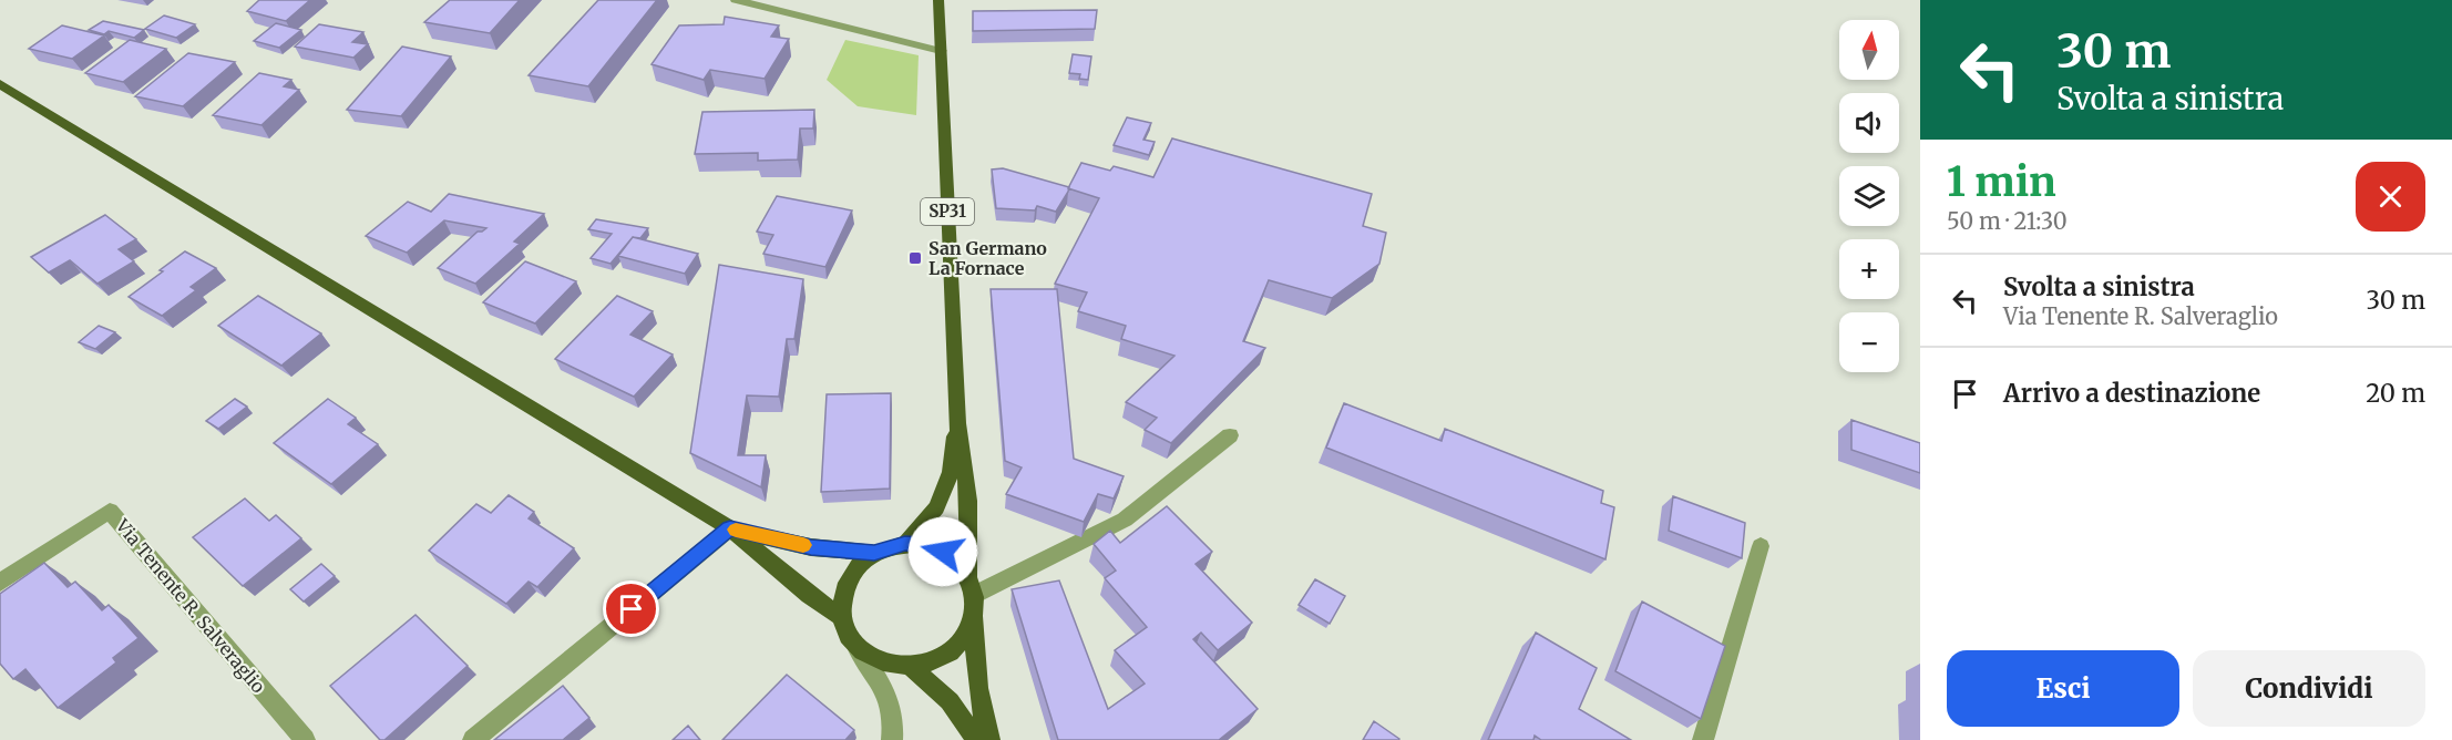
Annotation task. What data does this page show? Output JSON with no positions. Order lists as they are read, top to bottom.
{
  "streets": {
    "main road": ["SP31"],
    "street": ["Via Tenente R. Salveraglio"]
  },
  "places": {
    "transit": ["San Germano La Fornace"]
  },
  "north": "top",
  "page": {
    "turn": ["30 m", "Svolta a sinistra"],
    "map_buttons": ["+", "−"],
    "heading": ["1 min", "50 m · 21:30"],
    "list": [
      {
        "name": "Svolta a sinistra",
        "note": "Via Tenente R. Salveraglio",
        "value": "30 m"
      },
      {
        "name": "Arrivo a destinazione",
        "value": "20 m"
      }
    ],
    "buttons": ["Esci", "Condividi"]
  }
}
